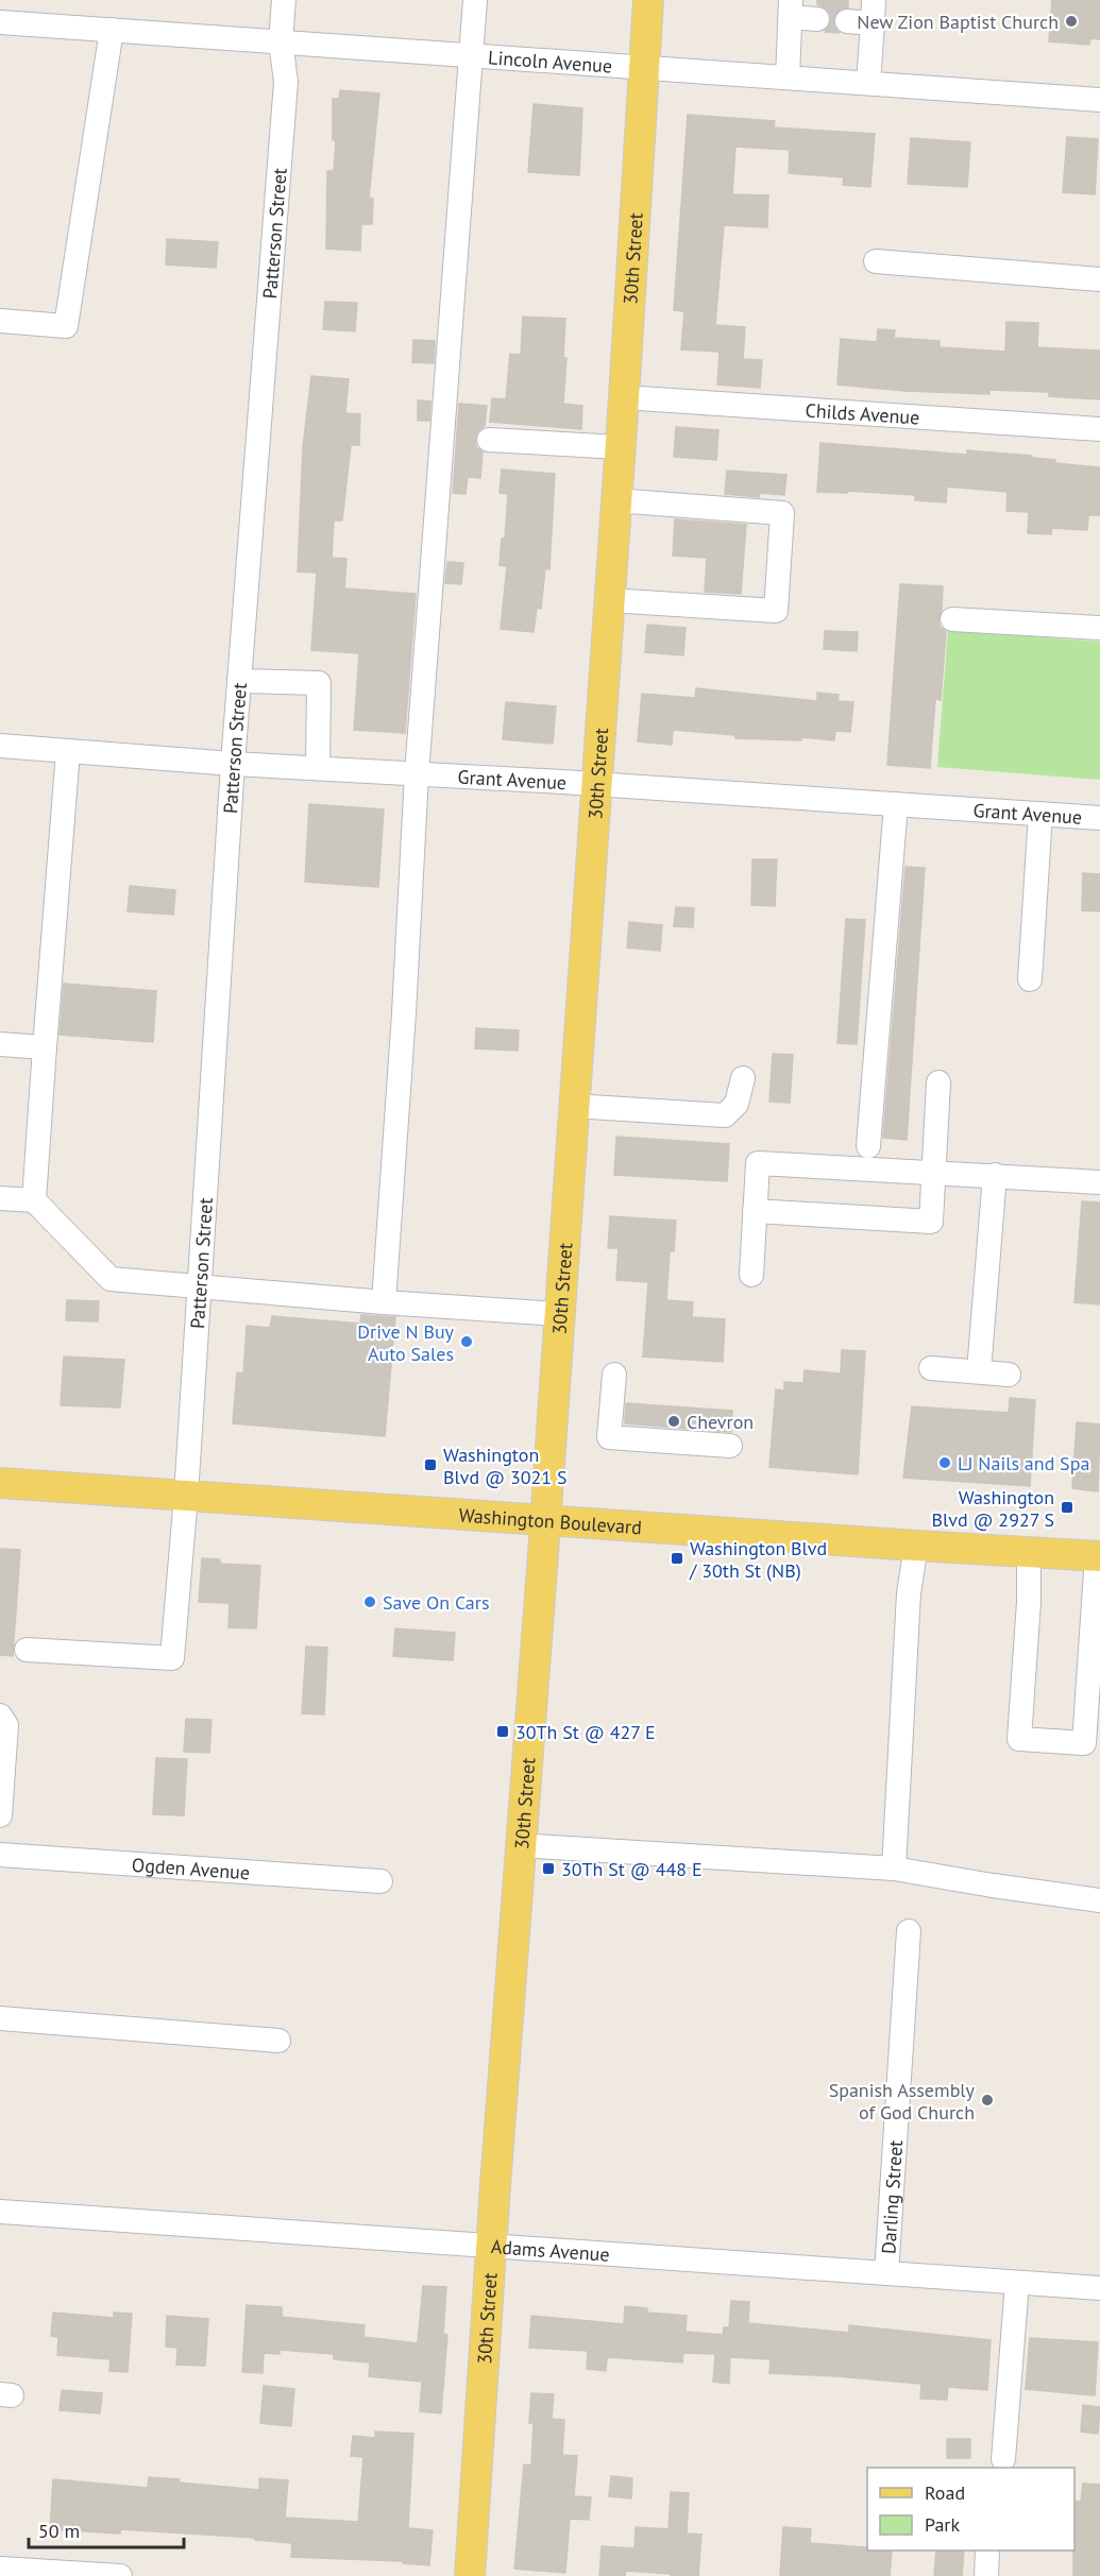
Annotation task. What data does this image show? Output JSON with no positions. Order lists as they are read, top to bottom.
{
  "streets": {
    "main road": ["30th Street", "Washington Boulevard"],
    "street": [
      "Lincoln Avenue",
      "Patterson Street",
      "Childs Avenue",
      "Grant Avenue",
      "Ogden Avenue",
      "Darling Street",
      "Adams Avenue"
    ]
  },
  "crossings": [
    ["Lincoln Avenue", "Patterson Street"],
    ["Lincoln Avenue", "30th Street"],
    ["Patterson Street", "Grant Avenue"],
    ["Patterson Street", "Washington Boulevard"],
    ["30th Street", "Childs Avenue"],
    ["30th Street", "Grant Avenue"],
    ["30th Street", "Washington Boulevard"],
    ["30th Street", "Adams Avenue"],
    ["Darling Street", "Adams Avenue"]
  ],
  "places": {
    "other": [
      "New Zion Baptist Church",
      "Drive N Buy Auto Sales",
      "Chevron",
      "LJ Nails and Spa",
      "Save On Cars",
      "Spanish Assembly of God Church"
    ],
    "transit": [
      "Washington Blvd @ 3021 S",
      "Washington Blvd @ 2927 S",
      "Washington Blvd / 30th St (NB)",
      "30Th St @ 427 E",
      "30Th St @ 448 E"
    ]
  },
  "legend": ["Road", "Park"],
  "scale_bar": "50 m"
}
